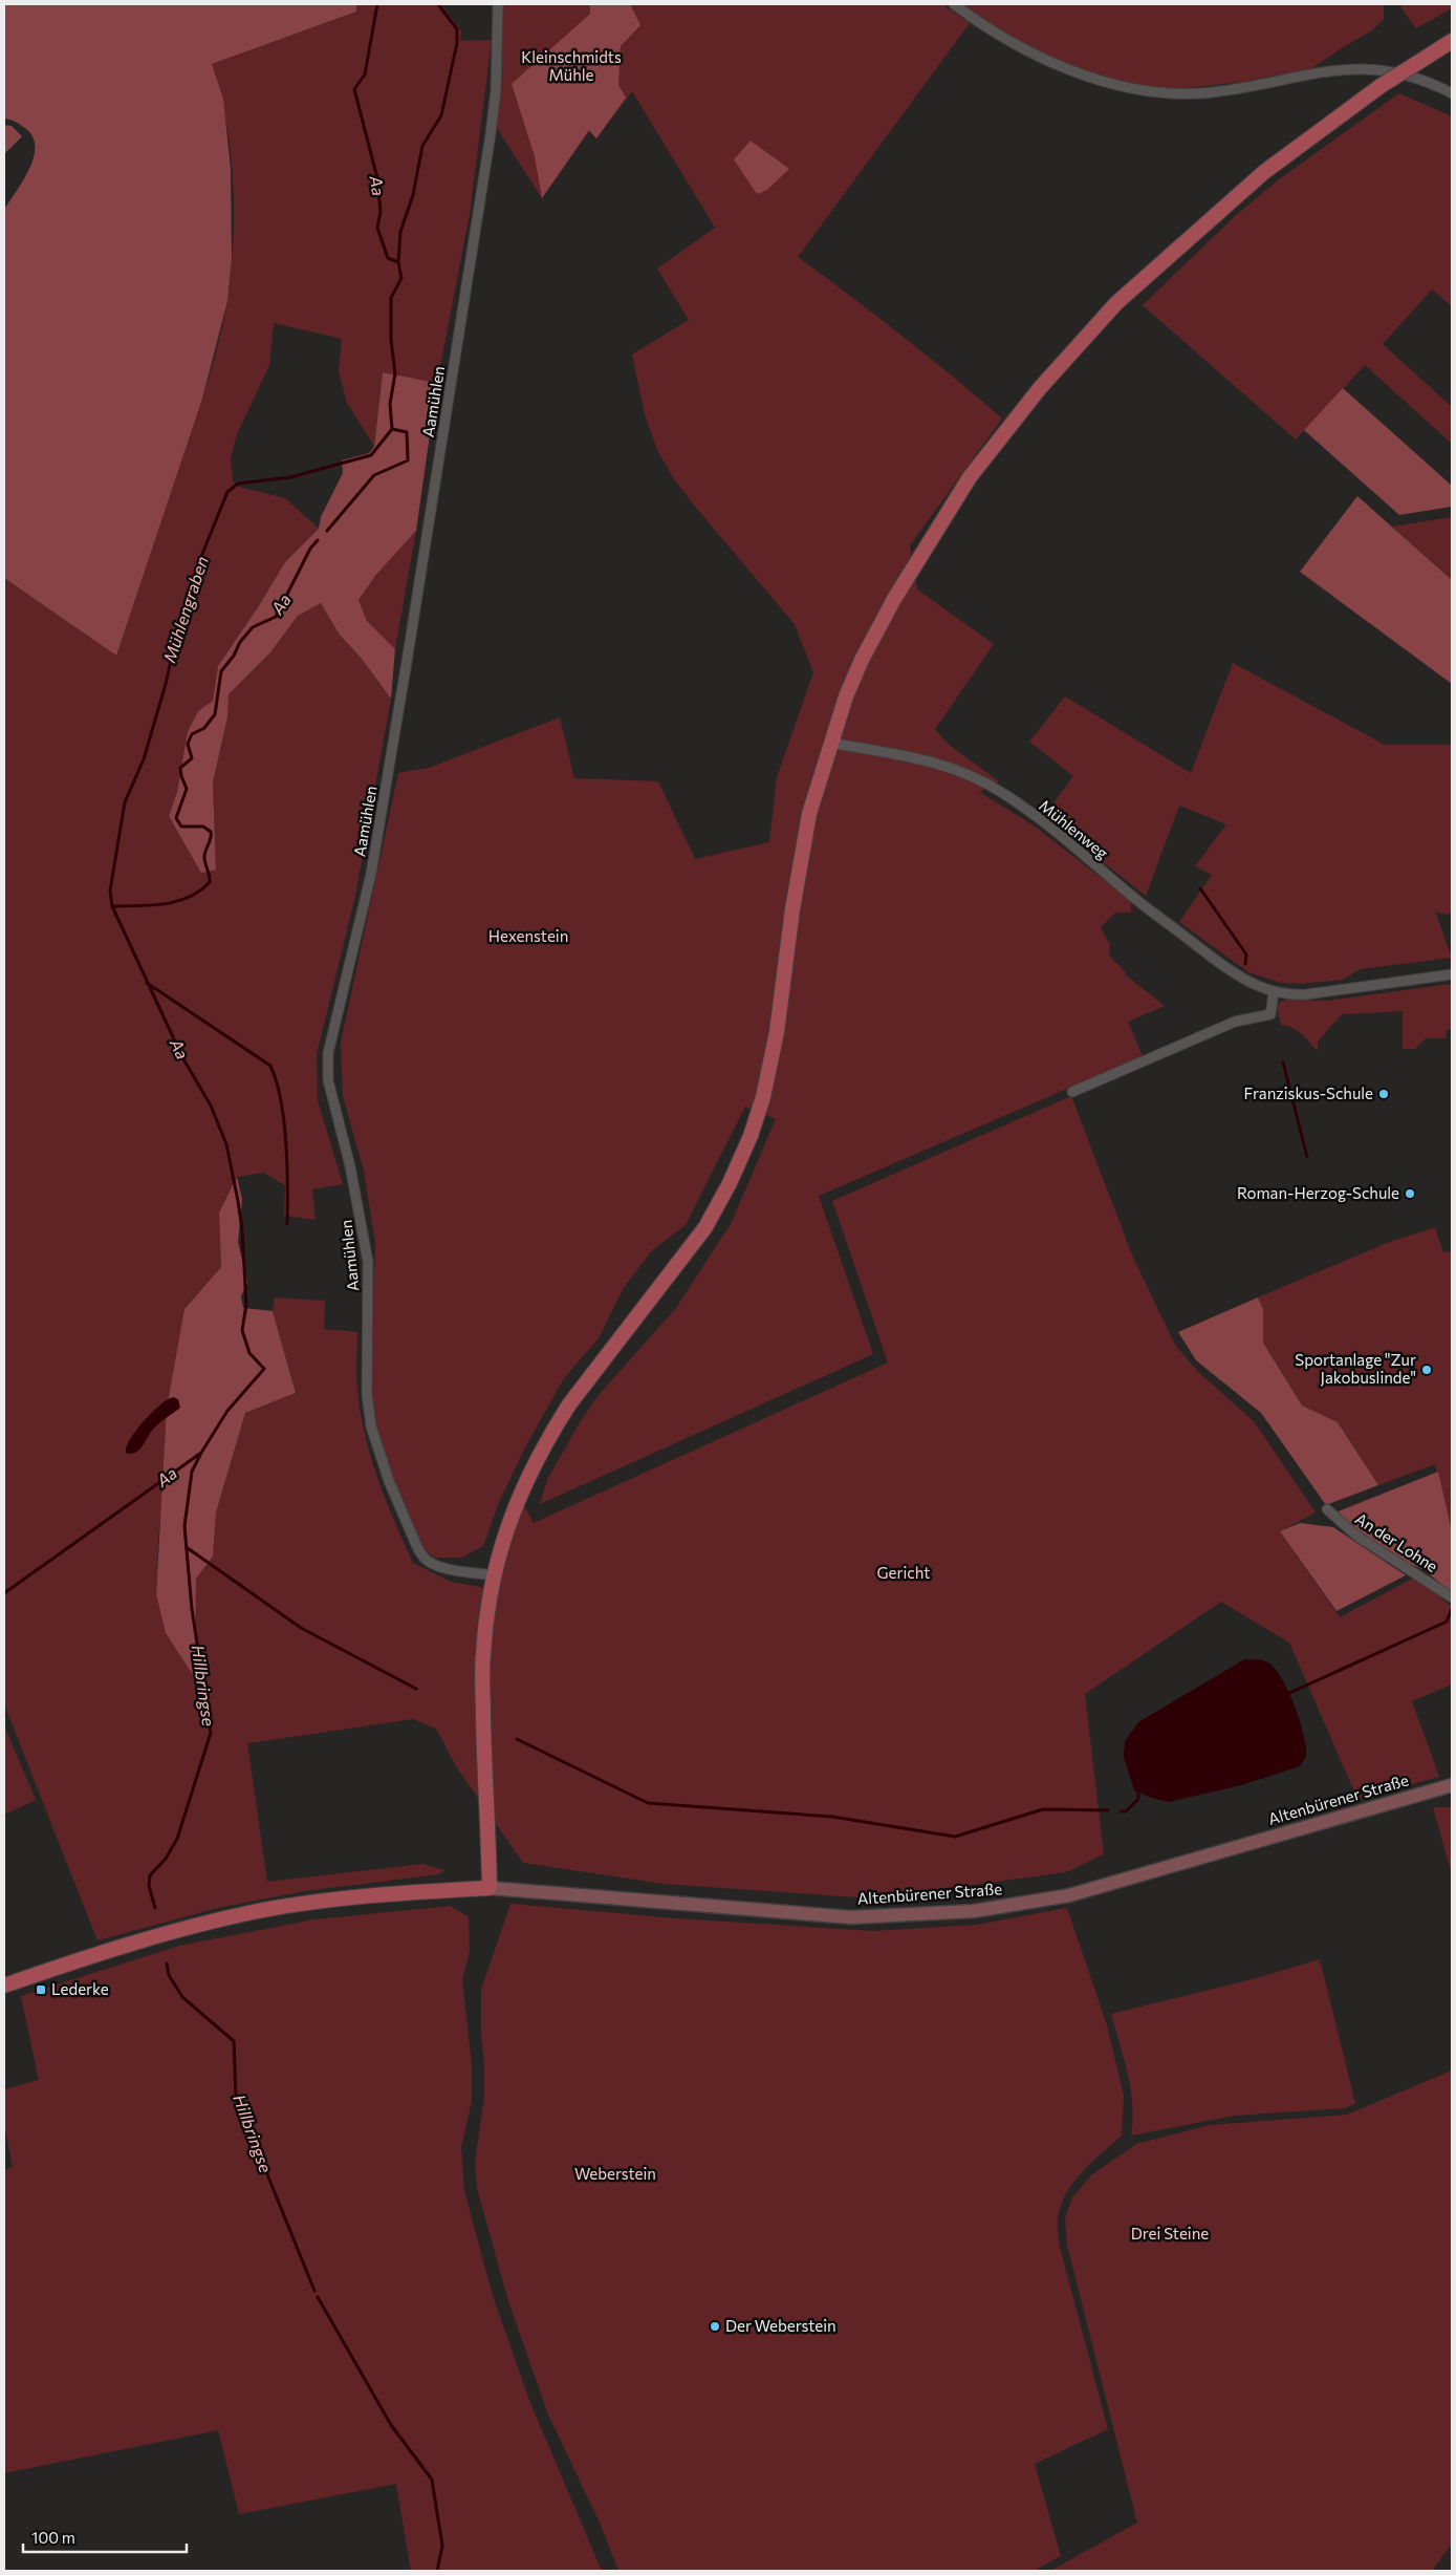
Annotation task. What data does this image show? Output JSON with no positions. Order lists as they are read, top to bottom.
{
  "streets": {
    "street": [
      "Aamühlen",
      "Mühlenweg",
      "An der Lohne",
      "Altenbürener Straße"
    ]
  },
  "water": ["Aa", "Mühlengraben", "Hillbringse"],
  "parks": [
    "Kleinschmidts Mühle",
    "Hexenstein",
    "Gericht",
    "Weberstein",
    "Drei Steine"
  ],
  "places": {
    "other": [
      "Franziskus-Schule",
      "Roman-Herzog-Schule",
      "Sportanlage \"Zur Jakobuslinde\"",
      "Der Weberstein"
    ],
    "transit": ["Lederke"]
  },
  "scale_bar": "100 m"
}
